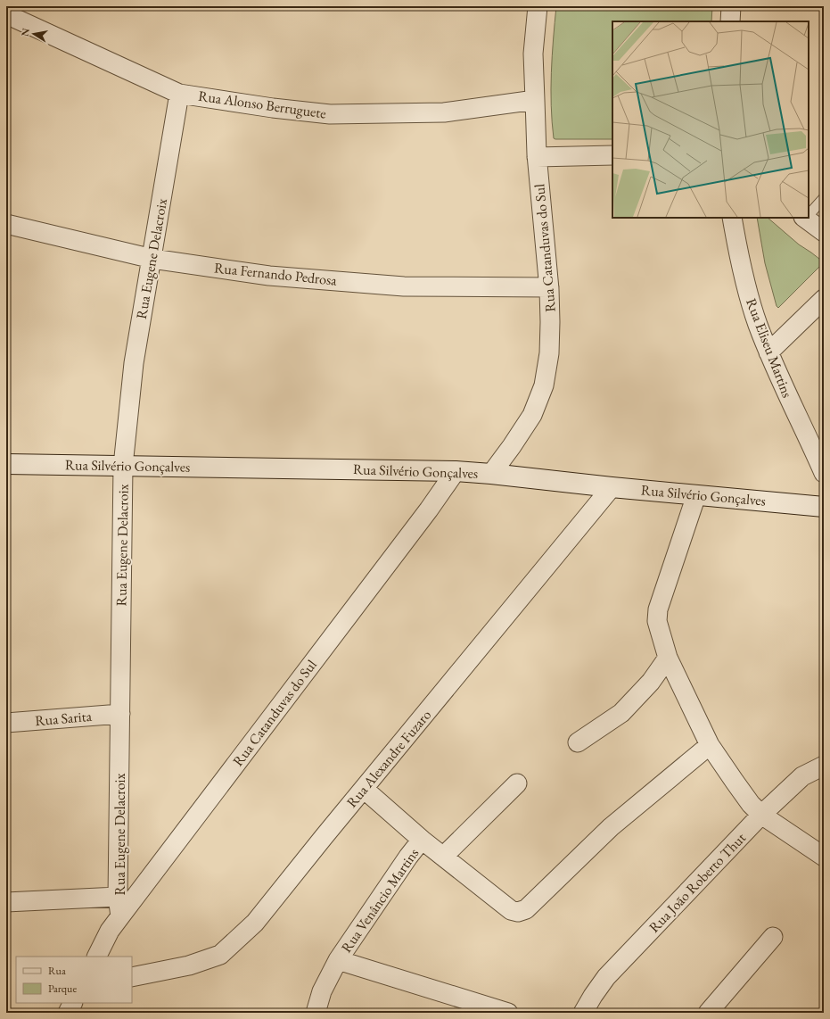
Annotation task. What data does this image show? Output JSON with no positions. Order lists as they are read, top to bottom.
{
  "streets": {
    "street": [
      "Rua Alonso Berruguete",
      "Rua Catanduvas do Sul",
      "Rua Eugene Delacroix",
      "Rua Fernando Pedrosa",
      "Rua Eliseu Martins",
      "Rua Silvério Gonçalves",
      "Rua Sarita",
      "Rua Alexandre Fuzaro",
      "Rua João Roberto Thut",
      "Rua Venâncio Martins"
    ]
  },
  "crossings": [
    ["Rua Alonso Berruguete", "Rua Catanduvas do Sul"],
    ["Rua Alonso Berruguete", "Rua Eugene Delacroix"],
    ["Rua Catanduvas do Sul", "Rua Eugene Delacroix"],
    ["Rua Catanduvas do Sul", "Rua Fernando Pedrosa"],
    ["Rua Catanduvas do Sul", "Rua Silvério Gonçalves"],
    ["Rua Eugene Delacroix", "Rua Fernando Pedrosa"],
    ["Rua Eugene Delacroix", "Rua Silvério Gonçalves"],
    ["Rua Eugene Delacroix", "Rua Sarita"],
    ["Rua Silvério Gonçalves", "Rua Alexandre Fuzaro"]
  ],
  "legend": ["Rua", "Parque"],
  "north": "left"
}
